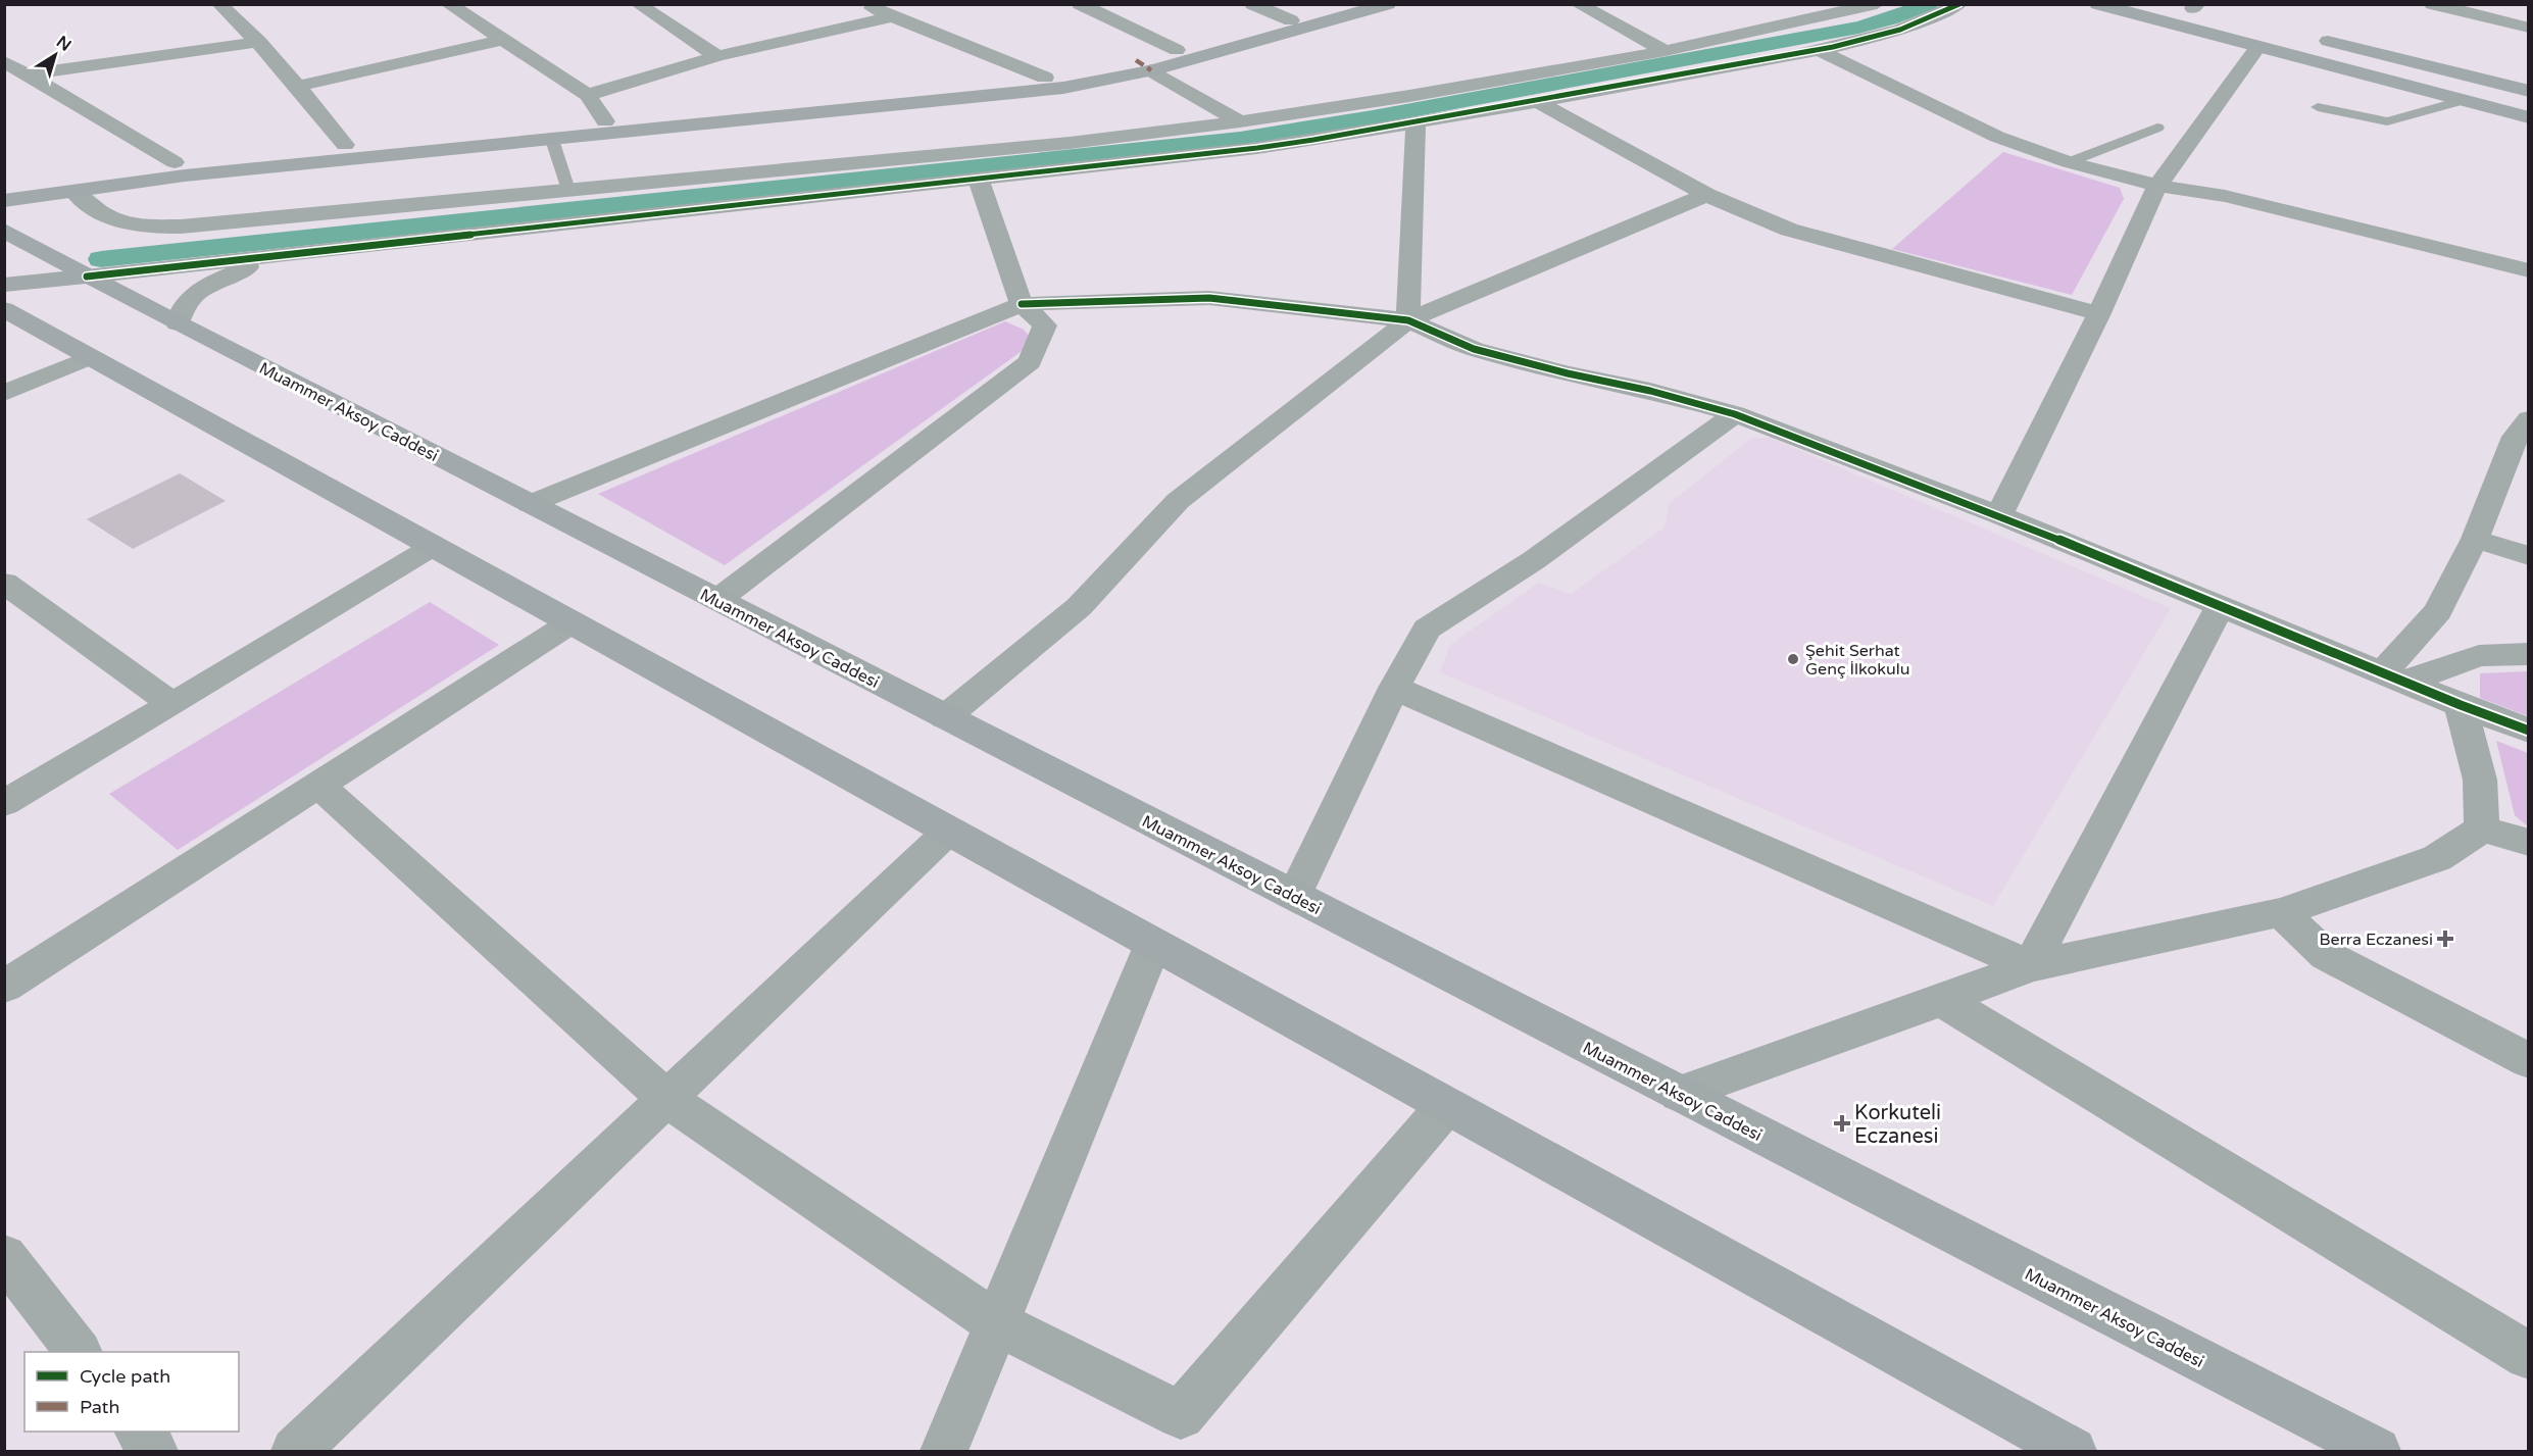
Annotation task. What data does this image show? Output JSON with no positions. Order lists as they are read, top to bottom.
{
  "streets": {
    "main road": ["Muammer Aksoy Caddesi"]
  },
  "places": {
    "other": ["Şehit Serhat Genç İlkokulu"],
    "health": ["Berra Eczanesi", "Korkuteli Eczanesi"]
  },
  "legend": ["Cycle path", "Path"],
  "north": "top right"
}
